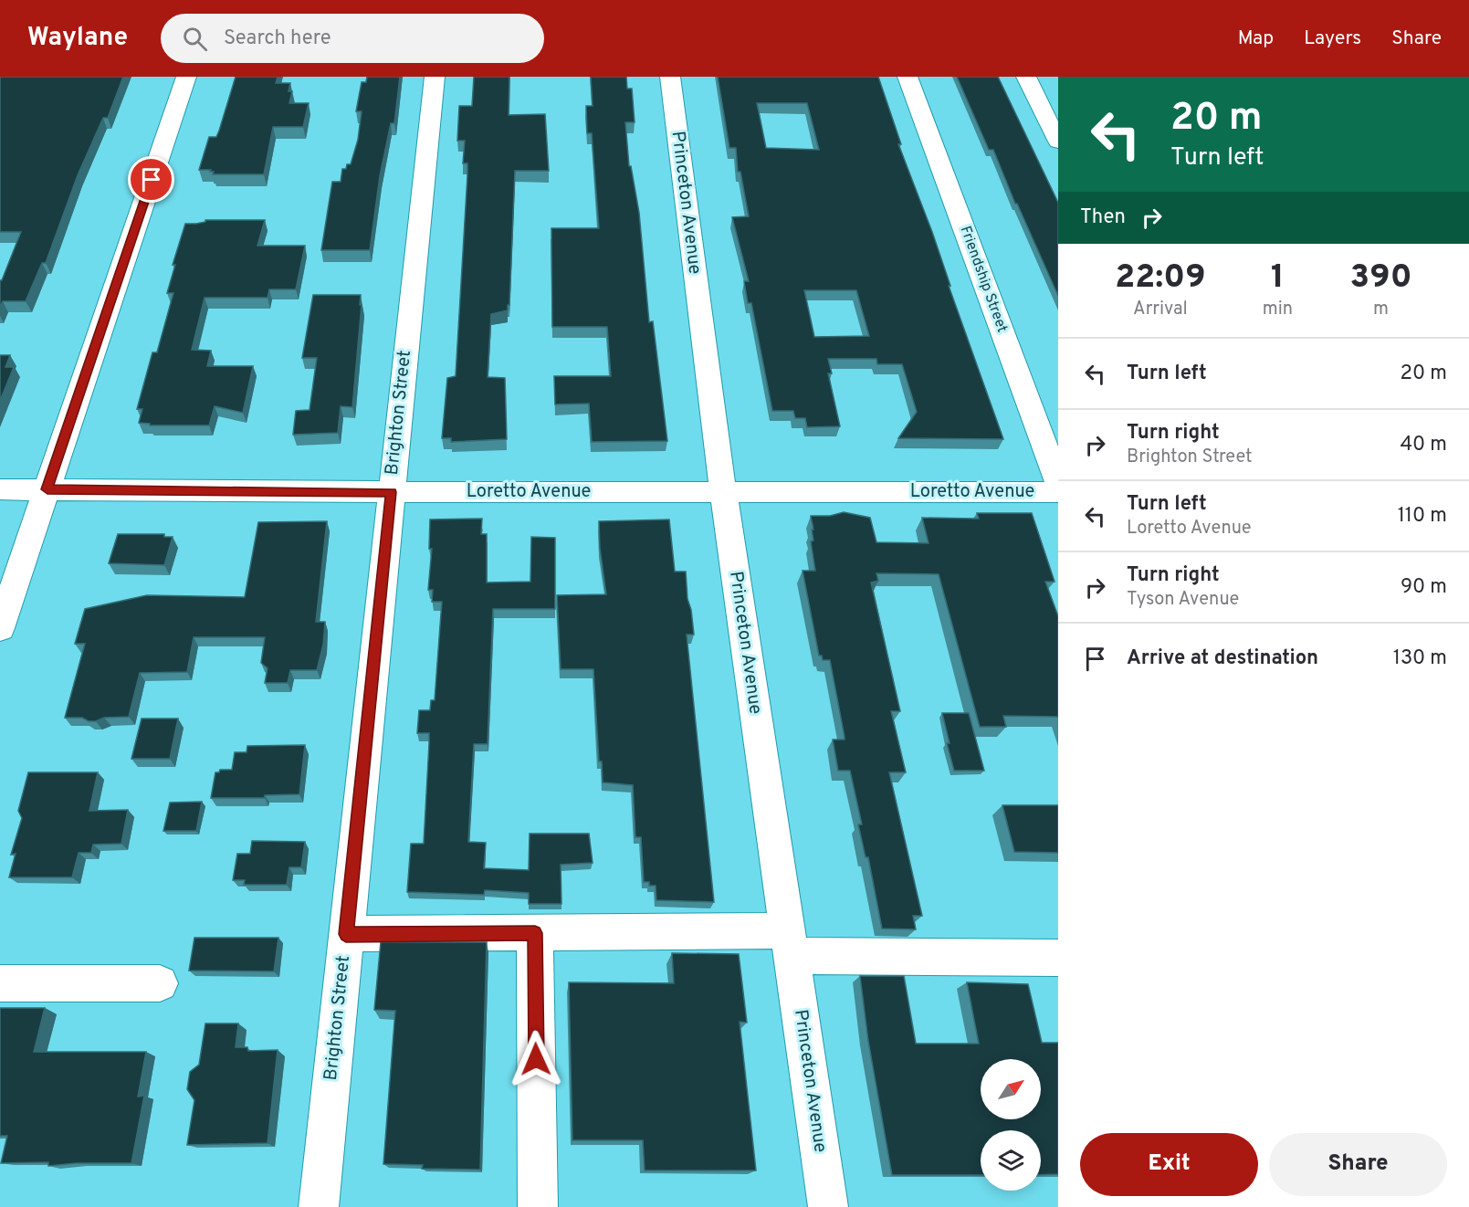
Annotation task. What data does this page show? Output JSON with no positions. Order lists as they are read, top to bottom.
{
  "streets": {
    "street": [
      "Princeton Avenue",
      "Friendship Street",
      "Brighton Street",
      "Loretto Avenue"
    ]
  },
  "crossings": [
    ["Princeton Avenue", "Loretto Avenue"],
    ["Brighton Street", "Loretto Avenue"]
  ],
  "north": "top right",
  "page": {
    "header": "Waylane",
    "search": "Search here",
    "nav": ["Map", "Layers", "Share"],
    "turn": ["20 m", "Turn left"],
    "then": "Then",
    "eta": [
      "22:09",
      "Arrival",
      "1",
      "min",
      "390",
      "m"
    ],
    "list": [
      {
        "name": "Turn left",
        "value": "20 m"
      },
      {
        "name": "Turn right",
        "note": "Brighton Street",
        "value": "40 m"
      },
      {
        "name": "Turn left",
        "note": "Loretto Avenue",
        "value": "110 m"
      },
      {
        "name": "Turn right",
        "note": "Tyson Avenue",
        "value": "90 m"
      },
      {
        "name": "Arrive at destination",
        "value": "130 m"
      }
    ],
    "buttons": ["Exit", "Share"]
  }
}
